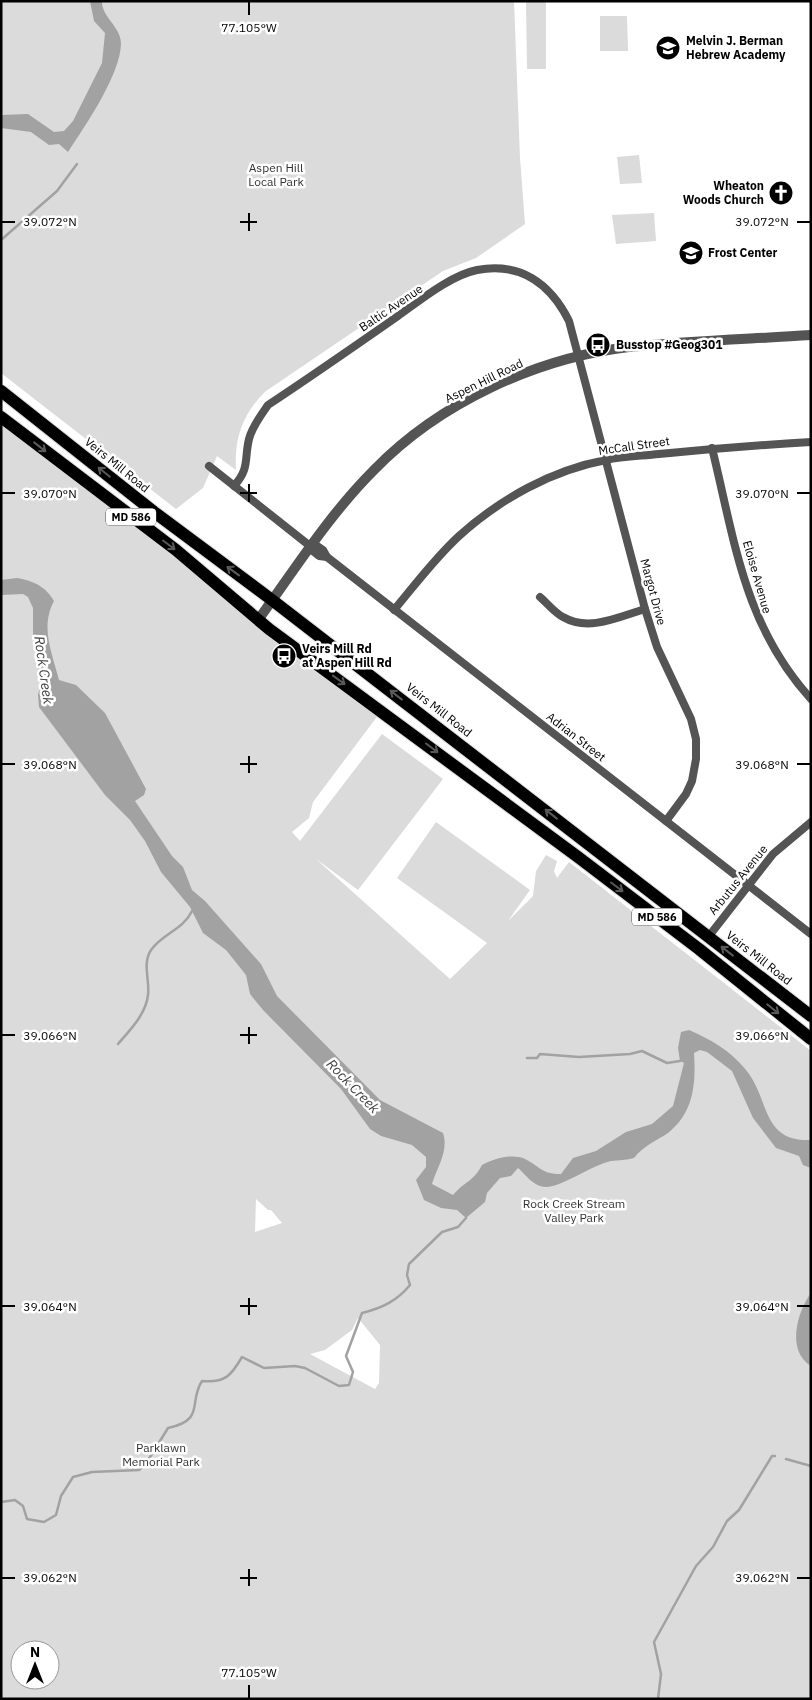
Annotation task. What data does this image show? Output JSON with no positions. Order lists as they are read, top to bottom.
{
  "streets": {
    "main road": ["Veirs Mill Road", "MD 586"],
    "street": [
      "Baltic Avenue",
      "Aspen Hill Road",
      "McCall Street",
      "Eloise Avenue",
      "Margot Drive",
      "Adrian Street",
      "Arbutus Avenue"
    ]
  },
  "crossings": [
    ["Baltic Avenue", "Aspen Hill Road"],
    ["Baltic Avenue", "Margot Drive"],
    ["Baltic Avenue", "Adrian Street"],
    ["Aspen Hill Road", "Veirs Mill Road"],
    ["Aspen Hill Road", "MD 586"],
    ["Aspen Hill Road", "Margot Drive"],
    ["Aspen Hill Road", "Adrian Street"],
    ["McCall Street", "Eloise Avenue"],
    ["McCall Street", "Margot Drive"],
    ["McCall Street", "Adrian Street"],
    ["Veirs Mill Road", "Arbutus Avenue"],
    ["Margot Drive", "Adrian Street"],
    ["Adrian Street", "Arbutus Avenue"]
  ],
  "water": ["Rock Creek"],
  "parks": ["Aspen Hill Local Park", "Rock Creek Stream Valley Park", "Parklawn Memorial Park"],
  "places": {
    "school or university": ["Melvin J. Berman Hebrew Academy", "Frost Center"],
    "church": ["Wheaton Woods Church"],
    "bus stop": ["Busstop #Geog301", "Veirs Mill Rd at Aspen Hill Rd"]
  },
  "north": "top",
  "coordinates": [
    "77.105°W",
    "39.072°N",
    "39.070°N",
    "39.068°N",
    "39.066°N",
    "39.064°N",
    "39.062°N"
  ]
}
